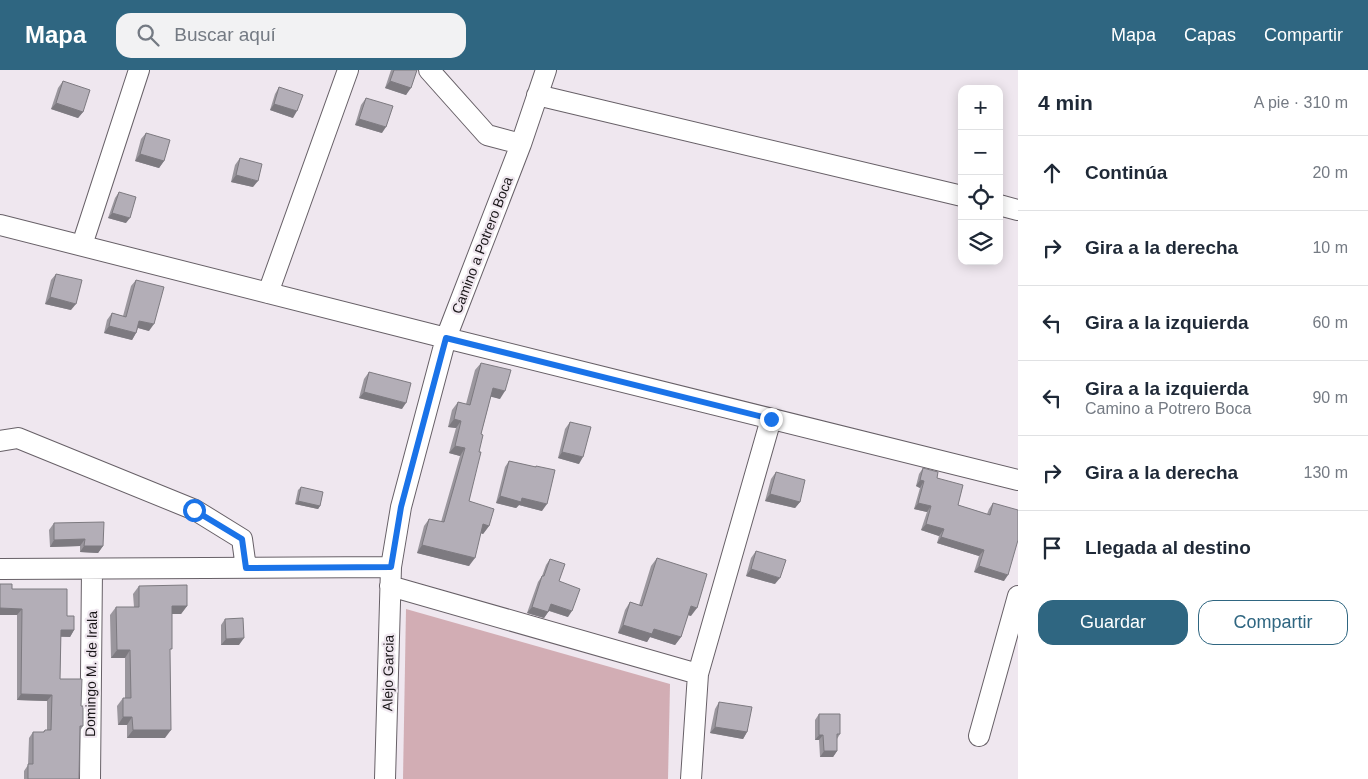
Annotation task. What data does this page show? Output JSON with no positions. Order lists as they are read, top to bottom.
{
  "streets": {
    "street": ["Camino a Potrero Boca", "Alejo Garcia", "Domingo M. de Irala"]
  },
  "crossings": [
    ["Camino a Potrero Boca", "Alejo Garcia"]
  ],
  "page": {
    "header": "Mapa",
    "search": "Buscar aquí",
    "nav": ["Mapa", "Capas", "Compartir"],
    "heading": ["4 min", "A pie · 310 m"],
    "map_buttons": ["+", "−"],
    "list": [
      ["Continúa", "20 m"],
      ["Gira a la derecha", "10 m"],
      ["Gira a la izquierda", "60 m"],
      ["Gira a la izquierda", "Camino a Potrero Boca", "90 m"],
      ["Gira a la derecha", "130 m"],
      "Llegada al destino"
    ],
    "buttons": ["Guardar", "Compartir"]
  }
}
